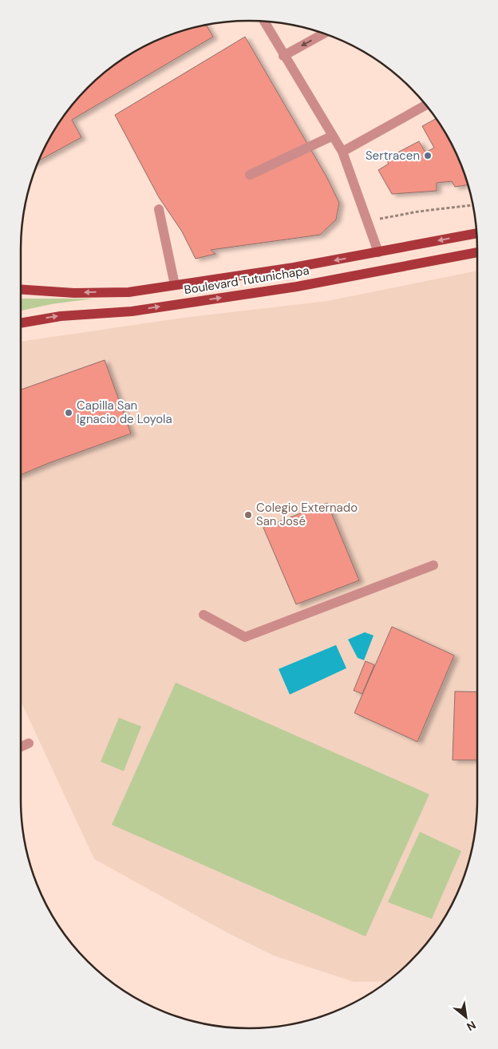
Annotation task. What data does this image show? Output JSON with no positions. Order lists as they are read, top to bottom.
{
  "streets": {
    "main road": ["Boulevard Tutunichapa"]
  },
  "places": ["Sertracen", "Capilla San Ignacio de Loyola", "Colegio Externado San José"],
  "north": "bottom right"
}
